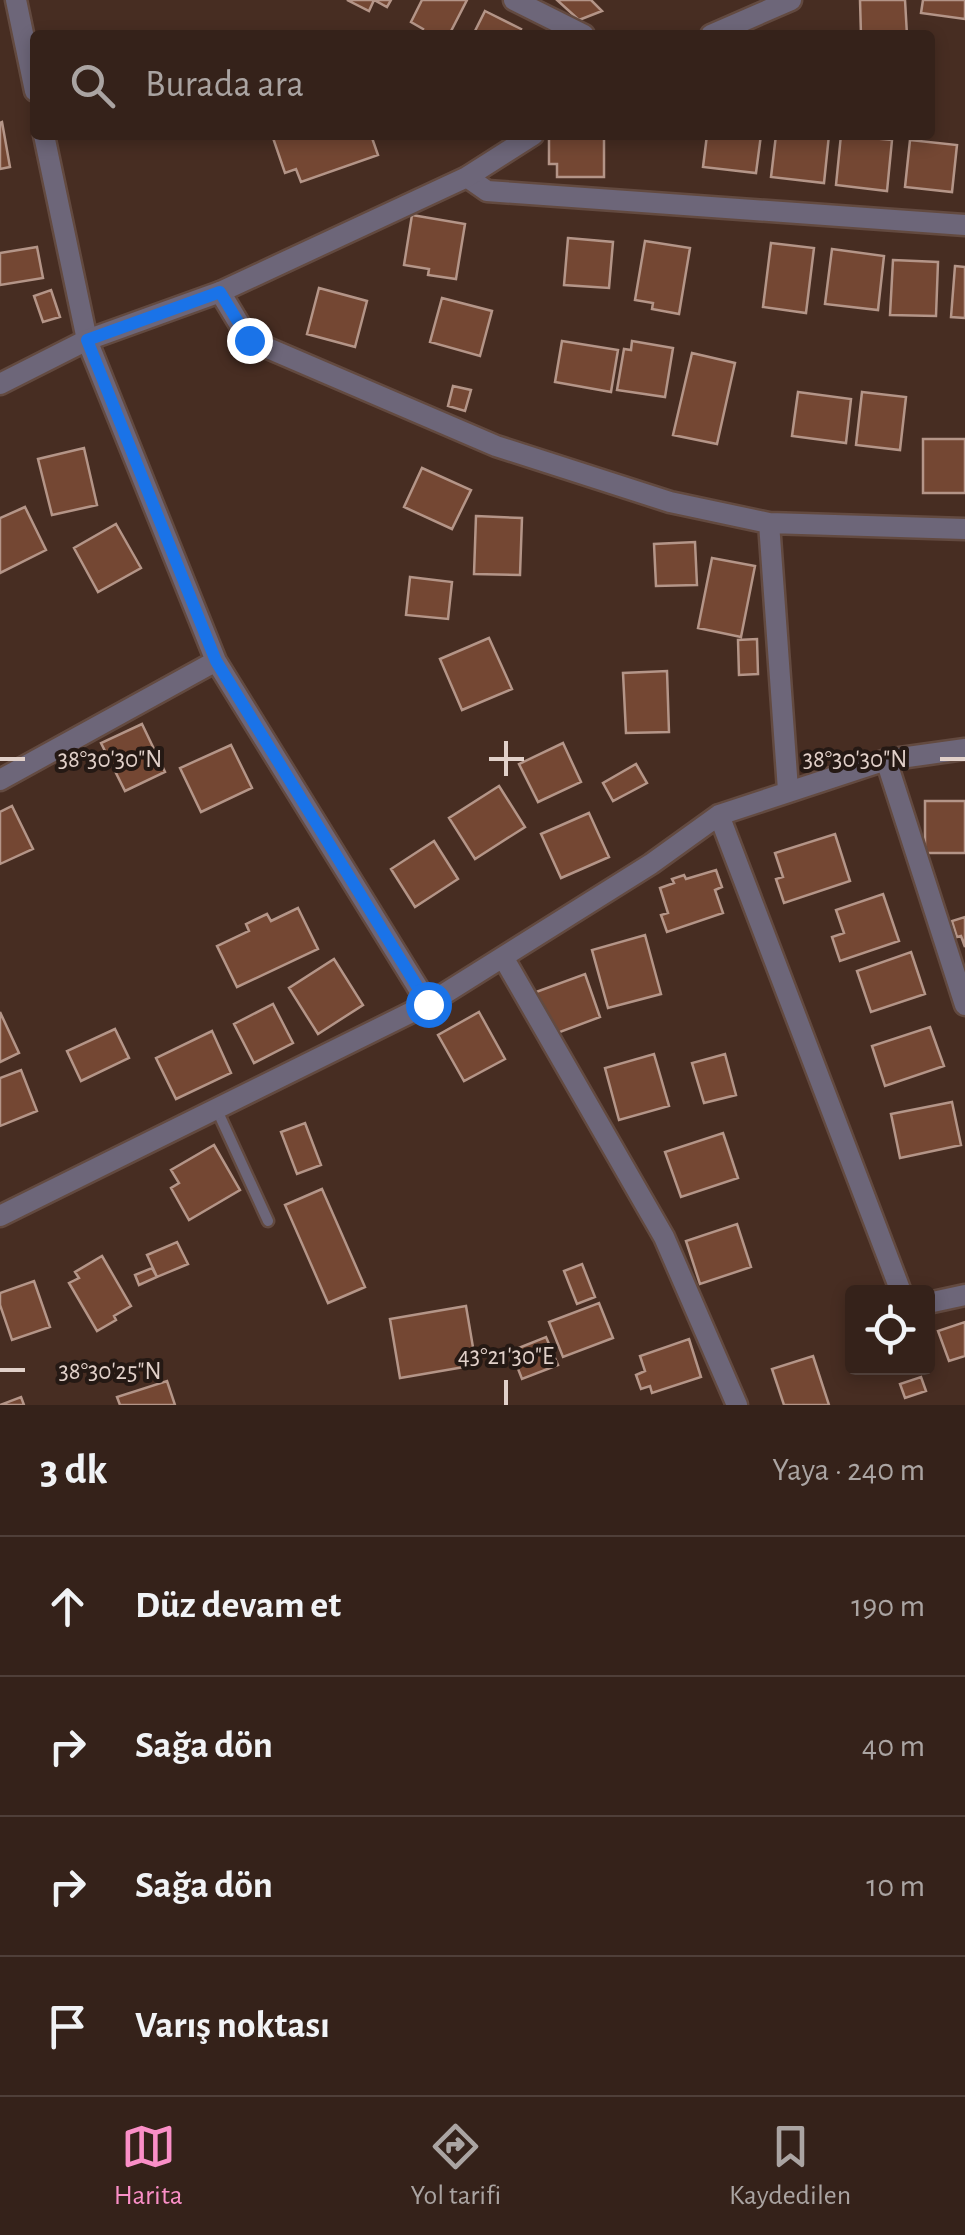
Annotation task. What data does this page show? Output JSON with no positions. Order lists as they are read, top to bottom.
{
  "page": {
    "search": "Burada ara",
    "heading": ["3 dk", "Yaya · 240 m"],
    "list": [
      ["Düz devam et", "190 m"],
      ["Sağa dön", "40 m"],
      ["Sağa dön", "10 m"],
      "Varış noktası"
    ],
    "nav": ["Harita", "Yol tarifi", "Kaydedilen"]
  },
  "coordinates": ["38°30'30\"N", "43°21'30\"E", "38°30'25\"N"]
}
